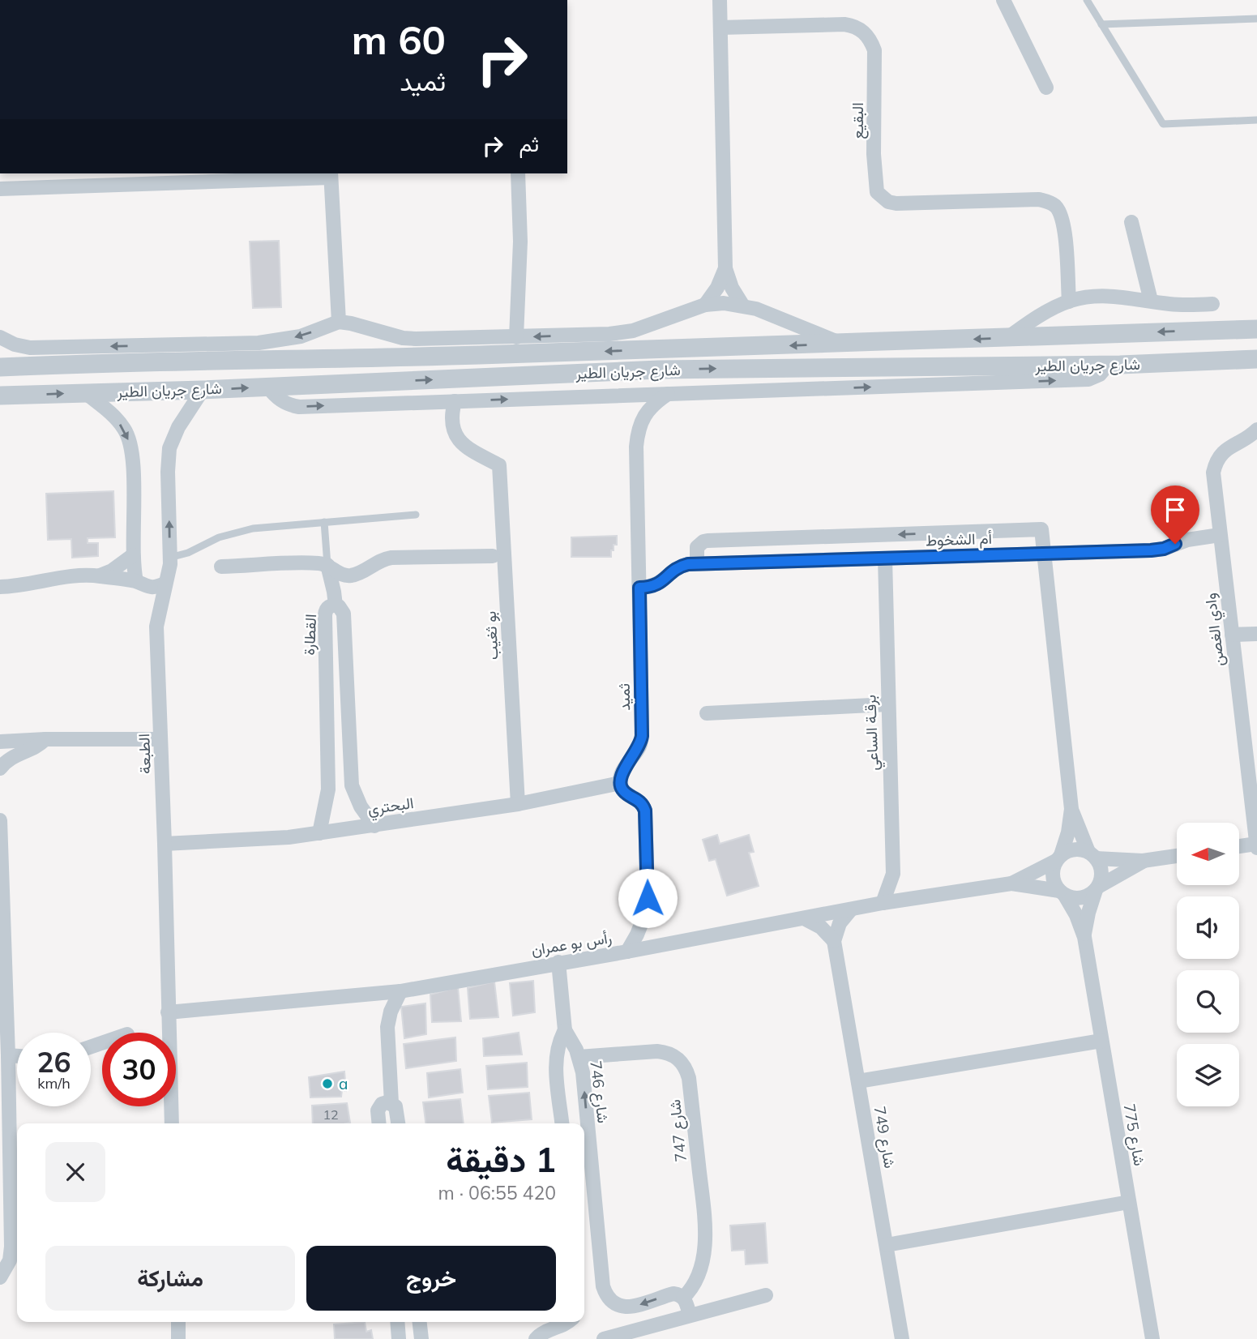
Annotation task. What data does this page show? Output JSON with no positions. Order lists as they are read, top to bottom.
{
  "streets": {
    "street": [
      "البقيع",
      "شارع جريان الطير",
      "أم الشخوط",
      "وادي الغصن",
      "القطارة",
      "بو ثغيب",
      "ثميد",
      "برقـة الساعي",
      "الطبعة",
      "البحتري",
      "رأس بو عمران",
      "شارع 746",
      "شارع 747",
      "شارع 775",
      "شارع 749"
    ]
  },
  "crossings": [
    ["شارع جريان الطير", "الطبعة"],
    ["أم الشخوط", "وادي الغصن"],
    ["أم الشخوط", "ثميد"],
    ["أم الشخوط", "برقـة الساعي"],
    ["القطارة", "البحتري"],
    ["بو ثغيب", "البحتري"],
    ["ثميد", "البحتري"],
    ["برقـة الساعي", "رأس بو عمران"],
    ["الطبعة", "البحتري"],
    ["الطبعة", "رأس بو عمران"],
    ["رأس بو عمران", "شارع 746"],
    ["رأس بو عمران", "شارع 775"],
    ["شارع 746", "شارع 747"]
  ],
  "one_way": ["شارع 746"],
  "places": ["a"],
  "house_numbers": ["12"],
  "north": "left",
  "page": {
    "turn": ["60 m", "ثميد"],
    "then": "ثم",
    "speed": "26 km/h",
    "limit": "30",
    "heading": ["1 دقيقة", "420 m · 06:55"],
    "buttons": ["خروج", "مشاركة"]
  }
}
